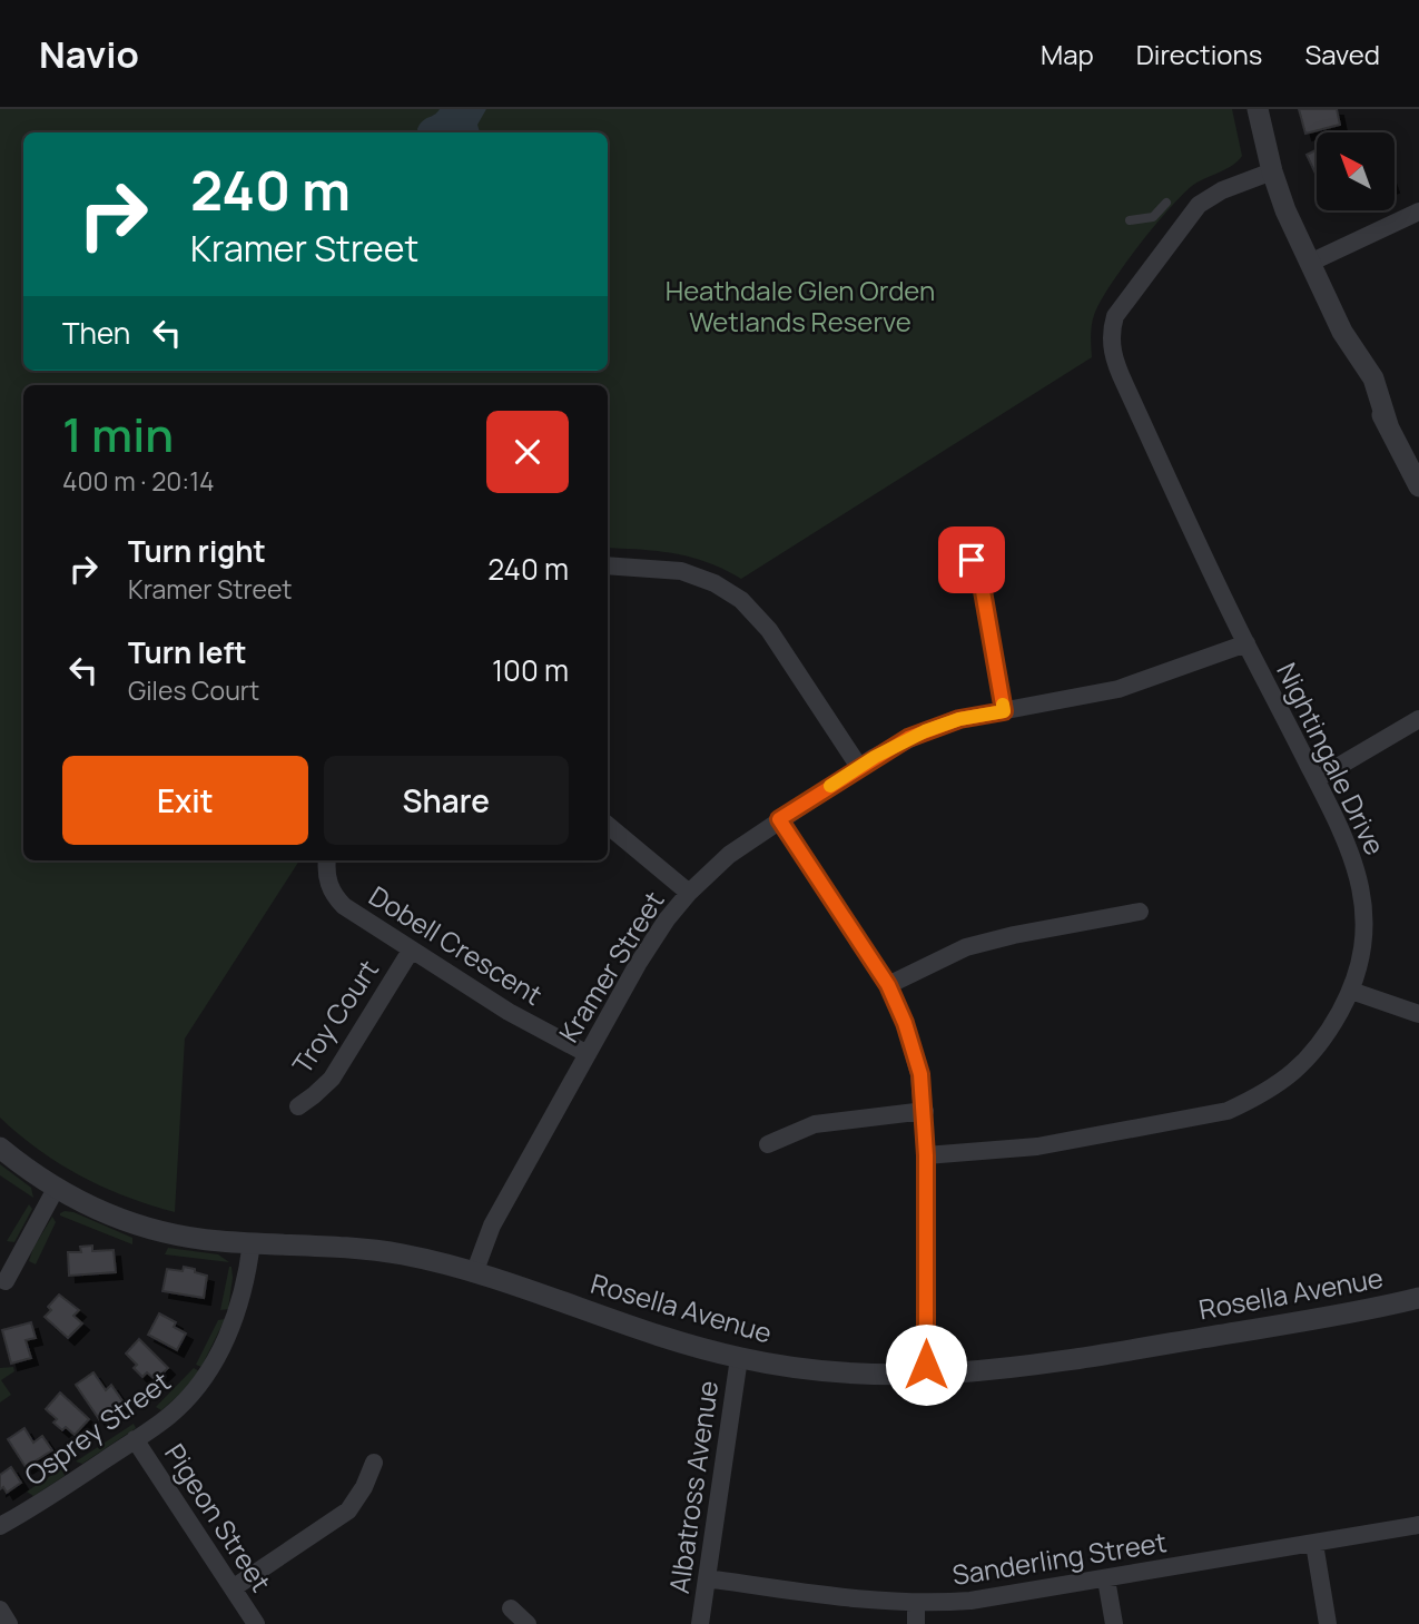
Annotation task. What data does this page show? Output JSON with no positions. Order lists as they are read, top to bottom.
{
  "streets": {
    "street": [
      "Nightingale Drive",
      "Dobell Crescent",
      "Kramer Street",
      "Troy Court",
      "Rosella Avenue",
      "Osprey Street",
      "Albatross Avenue",
      "Pigeon Street",
      "Sanderling Street"
    ]
  },
  "crossings": [
    ["Nightingale Drive", "Kramer Street"],
    ["Dobell Crescent", "Kramer Street"],
    ["Dobell Crescent", "Troy Court"],
    ["Kramer Street", "Rosella Avenue"],
    ["Rosella Avenue", "Osprey Street"],
    ["Rosella Avenue", "Albatross Avenue"],
    ["Osprey Street", "Pigeon Street"],
    ["Albatross Avenue", "Sanderling Street"]
  ],
  "parks": ["Heathdale Glen Orden Wetlands Reserve"],
  "north": "top left",
  "page": {
    "header": "Navio",
    "nav": ["Map", "Directions", "Saved"],
    "turn": ["240 m", "Kramer Street"],
    "then": "Then",
    "heading": ["1 min", "400 m · 20:14"],
    "list": [
      {
        "name": "Turn right",
        "note": "Kramer Street",
        "value": "240 m"
      },
      {
        "name": "Turn left",
        "note": "Giles Court",
        "value": "100 m"
      }
    ],
    "buttons": ["Exit", "Share"]
  }
}
